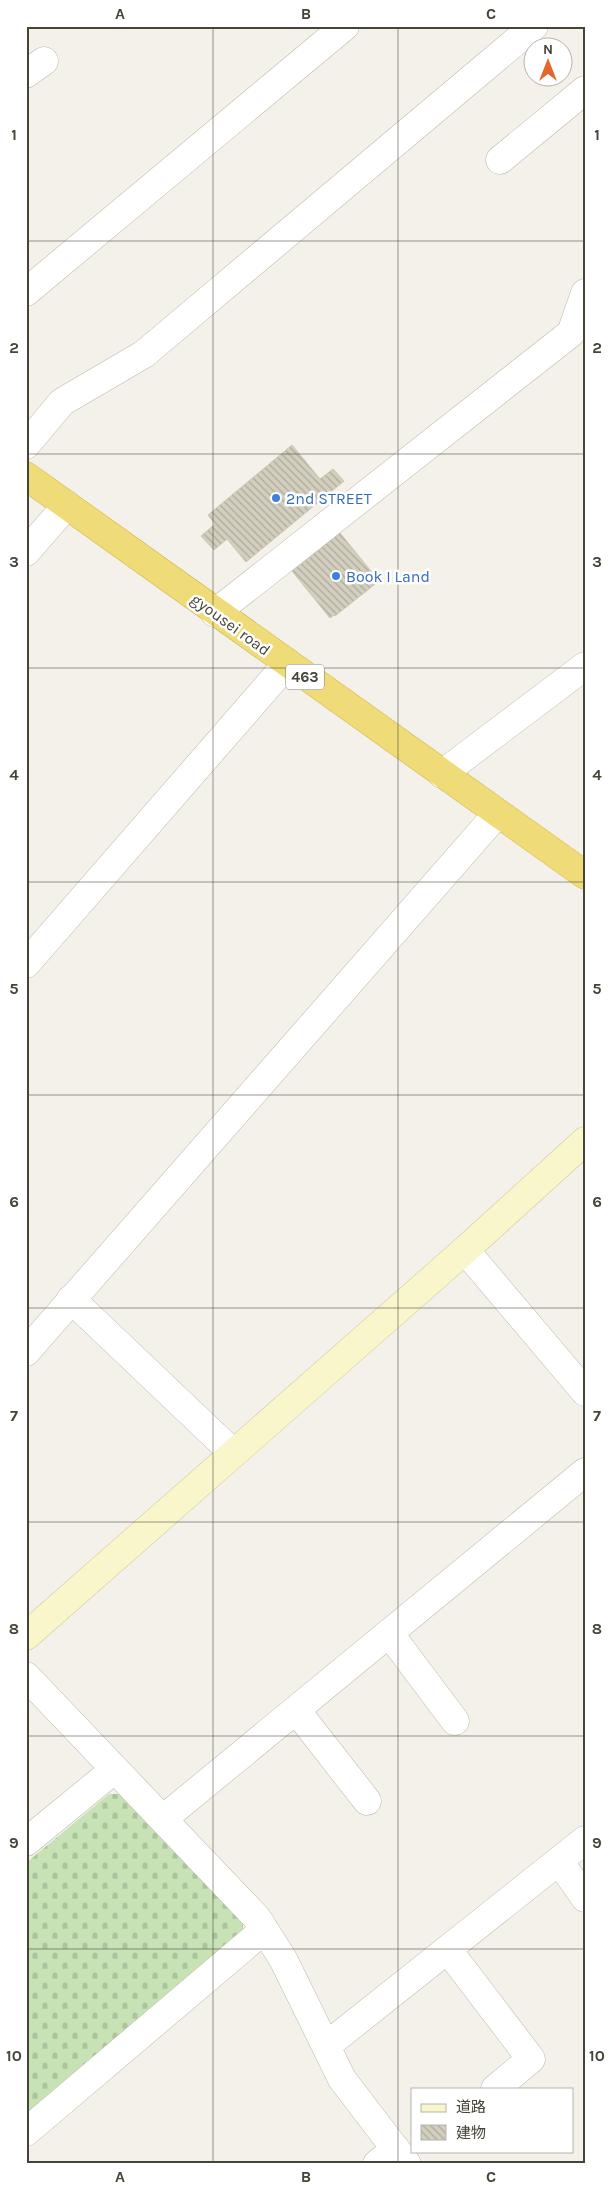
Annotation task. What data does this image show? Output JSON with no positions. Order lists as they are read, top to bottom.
{
  "streets": {
    "highway": ["gyousei road", "463"]
  },
  "places": ["2nd STREET", "Book I Land"],
  "legend": ["道路", "建物"],
  "north": "top",
  "grid": {
    "columns": ["A", "B", "C"],
    "rows": [
      "1",
      "2",
      "3",
      "4",
      "5",
      "6",
      "7",
      "8",
      "9",
      "10"
    ]
  }
}
